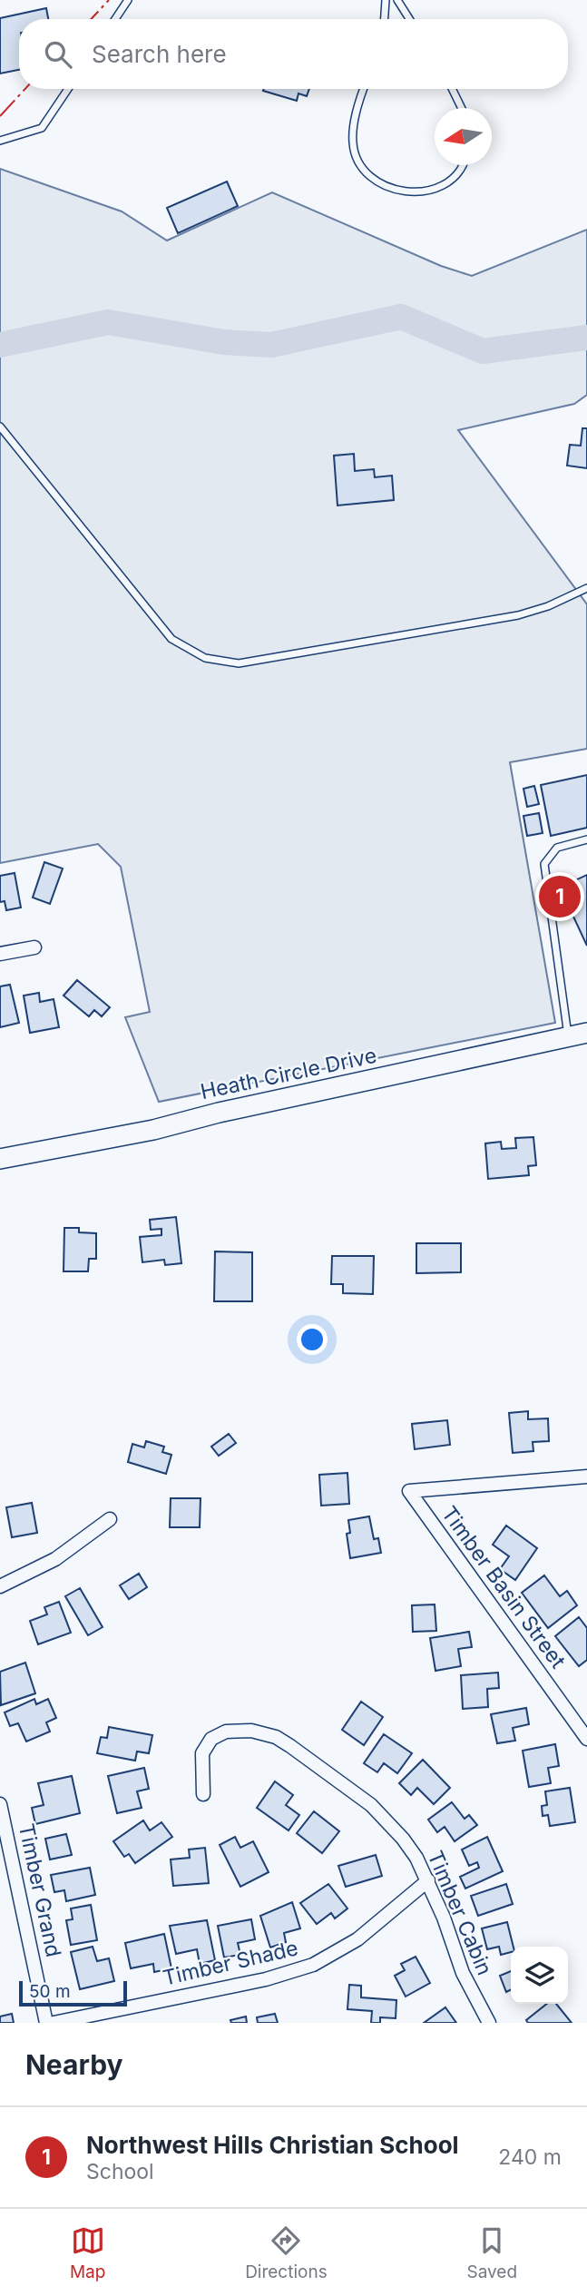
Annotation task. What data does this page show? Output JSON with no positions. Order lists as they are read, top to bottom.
{
  "streets": {
    "street": [
      "Heath Circle Drive",
      "Timber Basin Street",
      "Timber Grand",
      "Timber Cabin",
      "Timber Shade"
    ]
  },
  "crossings": [
    ["Timber Cabin", "Timber Shade"]
  ],
  "scale_bar": "50 m",
  "north": "left",
  "page": {
    "search": "Search here",
    "pins": "1",
    "scale": "50 m",
    "heading": "Nearby",
    "list": [
      {
        "mark": "1",
        "name": "Northwest Hills Christian School",
        "note": "School",
        "value": "240 m"
      }
    ],
    "nav": ["Map", "Directions", "Saved"]
  }
}
